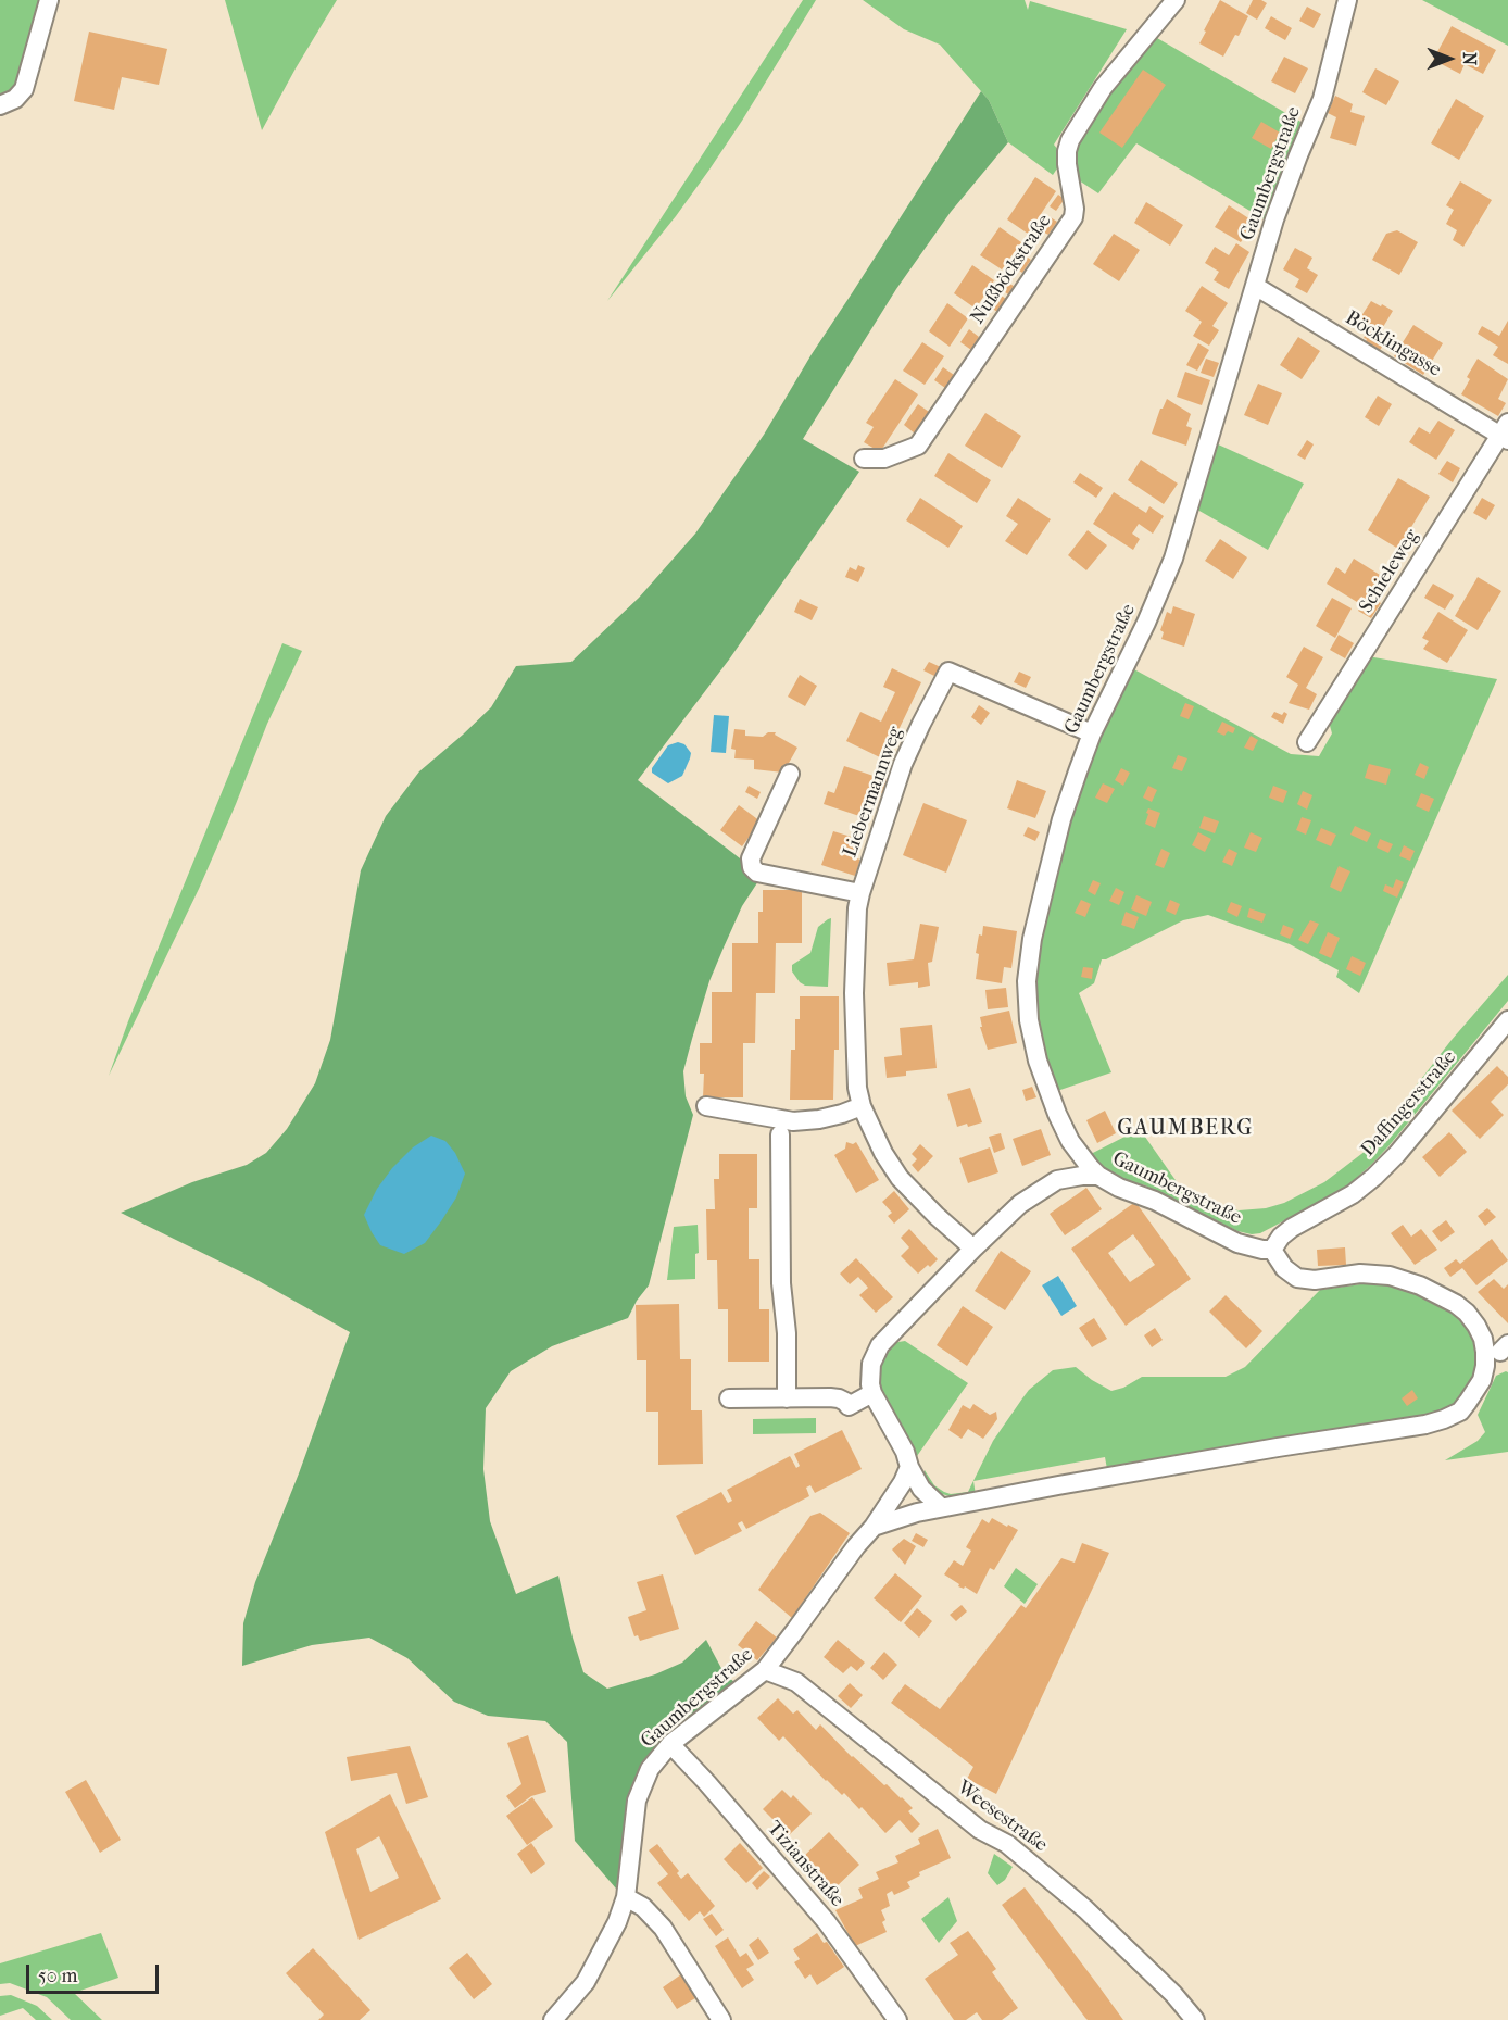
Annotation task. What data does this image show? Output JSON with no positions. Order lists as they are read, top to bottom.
{
  "streets": {
    "street": [
      "Gaumbergstraße",
      "Nußböckstraße",
      "Böcklingasse",
      "Schieleweg",
      "Liebermannweg",
      "Daffingerstraße",
      "Weesestraße",
      "Tizianstraße"
    ]
  },
  "crossings": [
    ["Gaumbergstraße", "Böcklingasse"],
    ["Gaumbergstraße", "Liebermannweg"],
    ["Gaumbergstraße", "Daffingerstraße"],
    ["Gaumbergstraße", "Weesestraße"],
    ["Gaumbergstraße", "Tizianstraße"],
    ["Böcklingasse", "Schieleweg"]
  ],
  "districts": ["GAUMBERG"],
  "scale_bar": "50 m",
  "north": "right"
}
